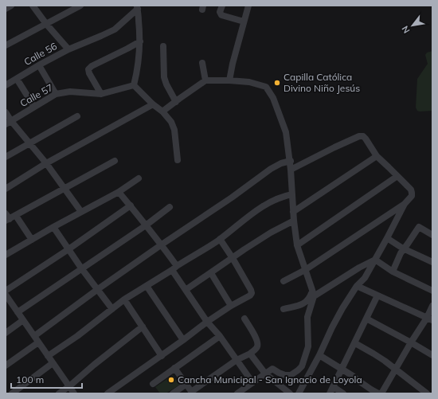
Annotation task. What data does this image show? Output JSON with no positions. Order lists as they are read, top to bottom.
{
  "streets": {
    "street": ["Calle 56", "Calle 57"]
  },
  "places": ["Capilla Católica Divino Niño Jesús", "Cancha Municipal - San Ignacio de Loyola"],
  "scale_bar": "100 m",
  "north": "bottom left"
}
